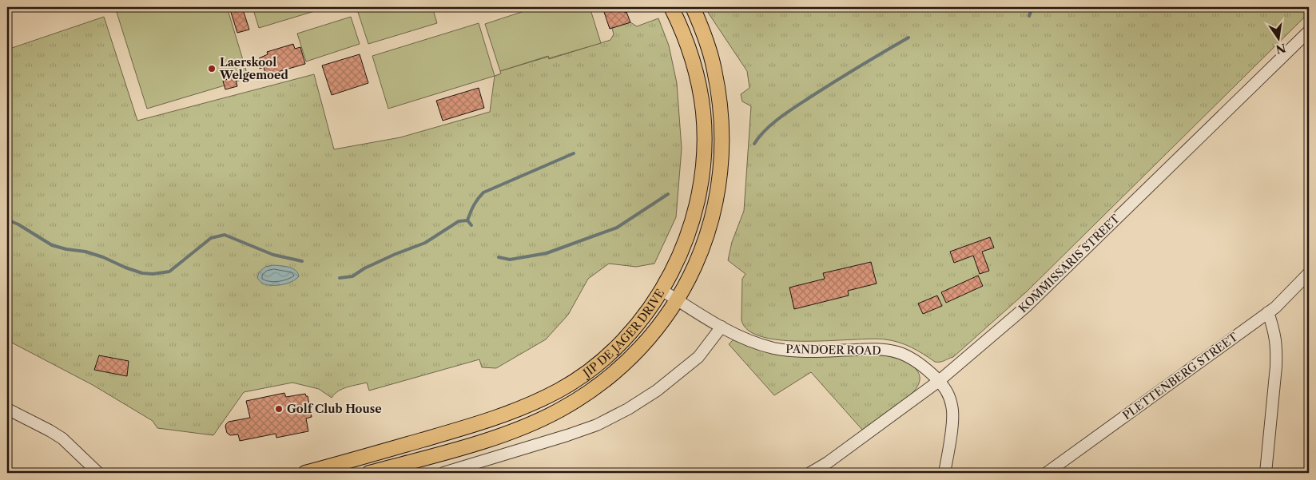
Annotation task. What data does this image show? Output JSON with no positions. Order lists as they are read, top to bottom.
{
  "streets": {
    "main road": ["JIP DE JAGER DRIVE"],
    "street": ["KOMMISSARIS STREET", "PANDOER ROAD", "PLETTENBERG STREET"]
  },
  "crossings": [
    ["KOMMISSARIS STREET", "PANDOER ROAD"],
    ["JIP DE JAGER DRIVE", "PANDOER ROAD"]
  ],
  "places": ["Laerskool Welgemoed", "Golf Club House"],
  "north": "bottom"
}
